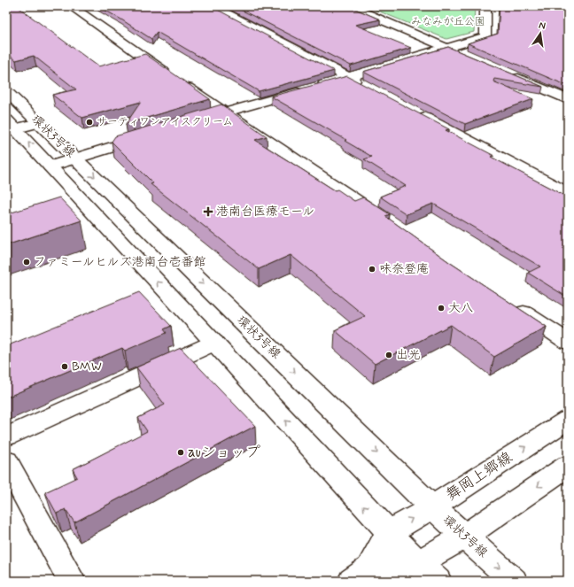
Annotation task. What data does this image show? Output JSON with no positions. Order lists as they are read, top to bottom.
{
  "streets": {
    "street": ["環状3号線", "舞岡上郷線"]
  },
  "crossings": [
    ["環状3号線", "舞岡上郷線"]
  ],
  "parks": ["みなみが丘公園"],
  "places": {
    "other": [
      "サーティワンアイスクリーム",
      "ファミールヒルズ港南台壱番館",
      "味奈登庵",
      "大八",
      "出光",
      "BMW",
      "auショップ"
    ],
    "health": ["港南台医療モール"]
  },
  "north": "top"
}
